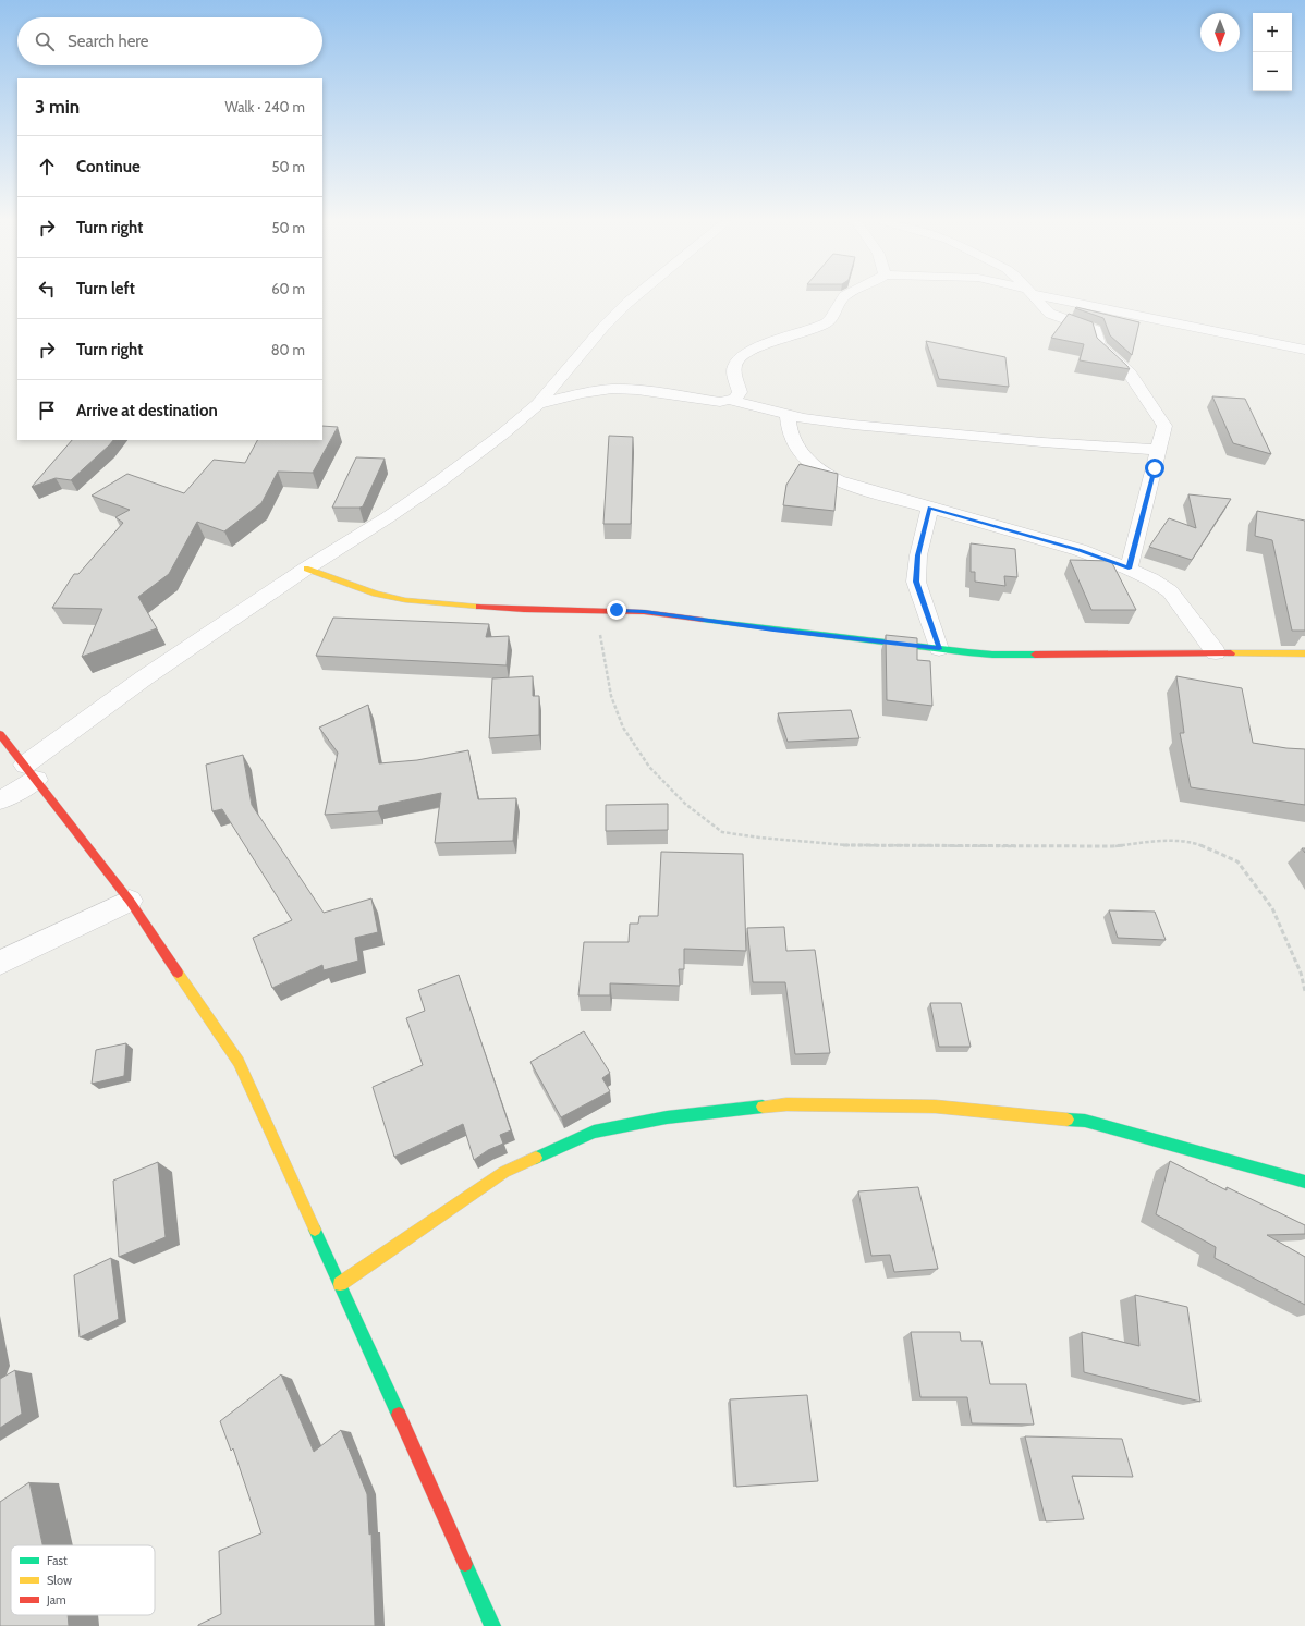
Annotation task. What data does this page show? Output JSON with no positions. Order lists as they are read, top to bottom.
{
  "legend": ["Fast", "Slow", "Jam"],
  "north": "bottom",
  "page": {
    "map_buttons": ["+", "−"],
    "search": "Search here",
    "heading": ["3 min", "Walk · 240 m"],
    "list": [
      ["Continue", "50 m"],
      ["Turn right", "50 m"],
      ["Turn left", "60 m"],
      ["Turn right", "80 m"],
      "Arrive at destination"
    ]
  }
}
